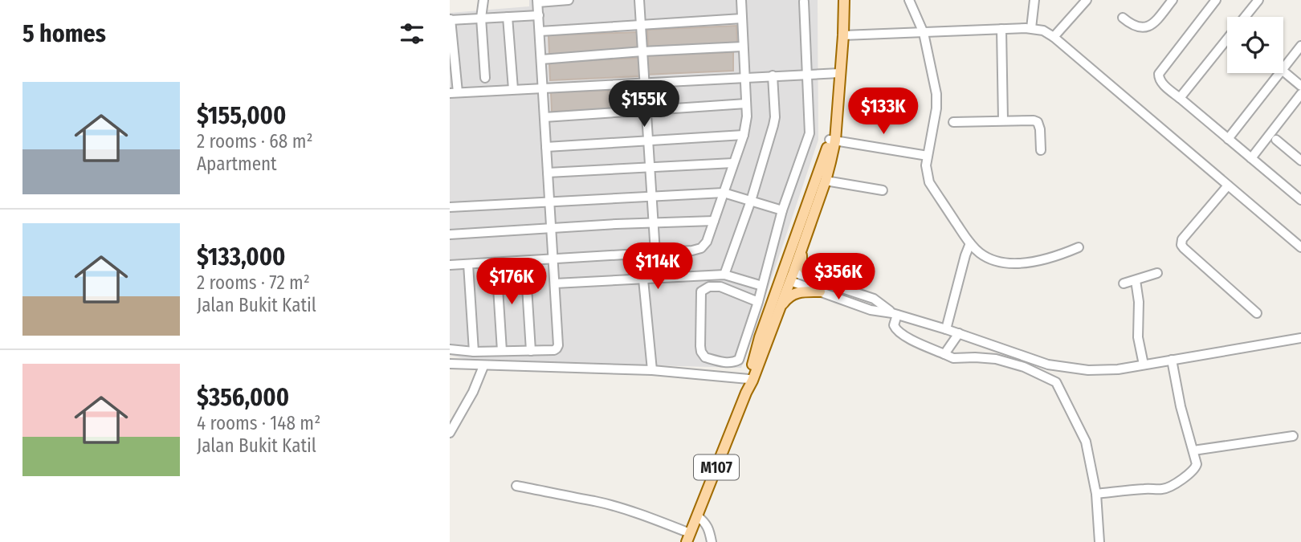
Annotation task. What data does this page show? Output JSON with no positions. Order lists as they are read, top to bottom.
{
  "streets": {
    "main road": ["M107"]
  },
  "page": {
    "heading": "5 homes",
    "list": [
      {
        "name": "$155,000",
        "note": "2 rooms · 68 m² · Apartment"
      },
      {
        "name": "$133,000",
        "note": "2 rooms · 72 m² · Jalan Bukit Katil"
      },
      {
        "name": "$356,000",
        "note": "4 rooms · 148 m² · Jalan Bukit Katil"
      }
    ],
    "price": [
      "$155K",
      "$133K",
      "$114K",
      "$356K",
      "$176K"
    ]
  }
}
